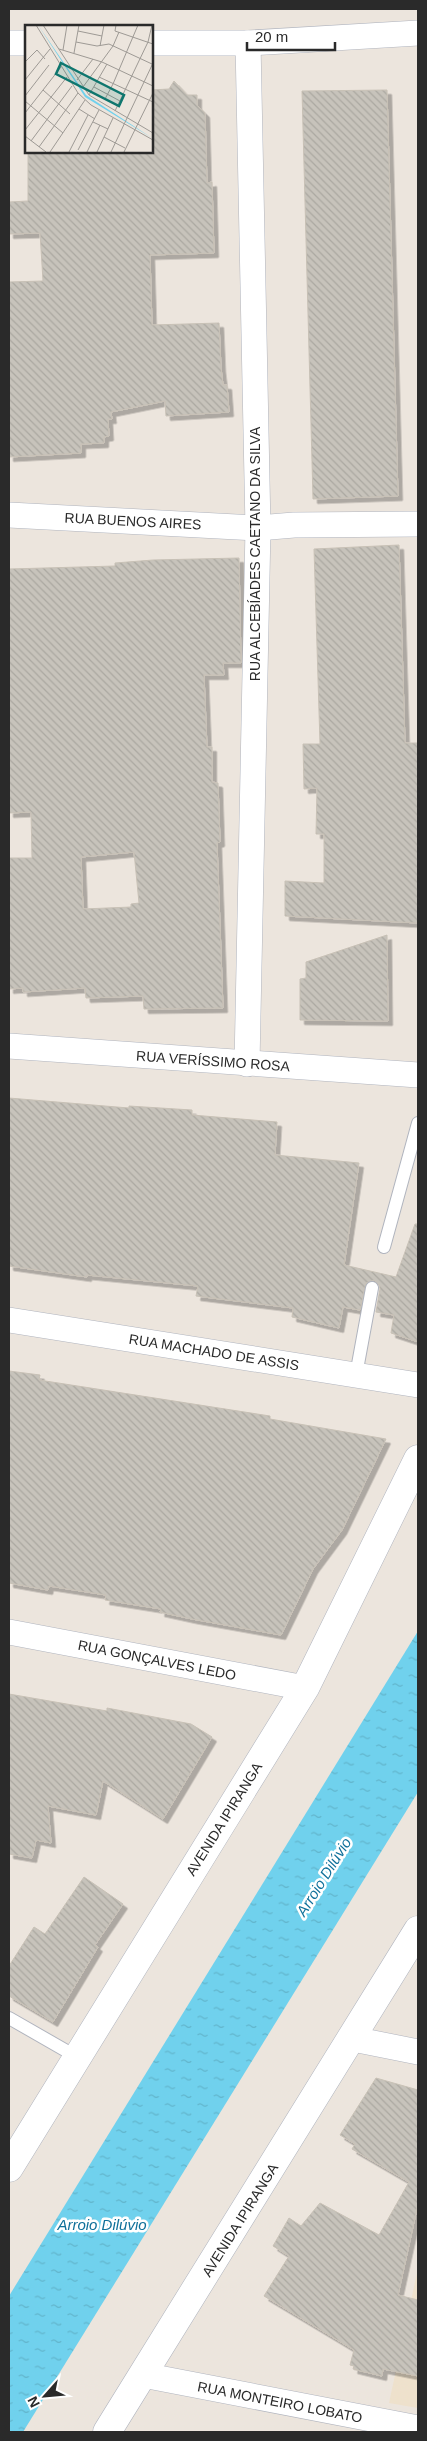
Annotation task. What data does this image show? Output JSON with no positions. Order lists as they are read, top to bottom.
{
  "streets": {
    "main road": ["AVENIDA IPIRANGA"],
    "street": [
      "RUA BUENOS AIRES",
      "RUA ALCEBÍADES CAETANO DA SILVA",
      "RUA VERÍSSIMO ROSA",
      "RUA MACHADO DE ASSIS",
      "RUA GONÇALVES LEDO",
      "RUA MONTEIRO LOBATO"
    ]
  },
  "crossings": [
    ["RUA BUENOS AIRES", "RUA ALCEBÍADES CAETANO DA SILVA"],
    ["RUA ALCEBÍADES CAETANO DA SILVA", "RUA VERÍSSIMO ROSA"],
    ["RUA GONÇALVES LEDO", "AVENIDA IPIRANGA"],
    ["AVENIDA IPIRANGA", "RUA MONTEIRO LOBATO"]
  ],
  "water": ["Arroio Dilúvio"],
  "scale_bar": "20 m",
  "north": "bottom left"
}
